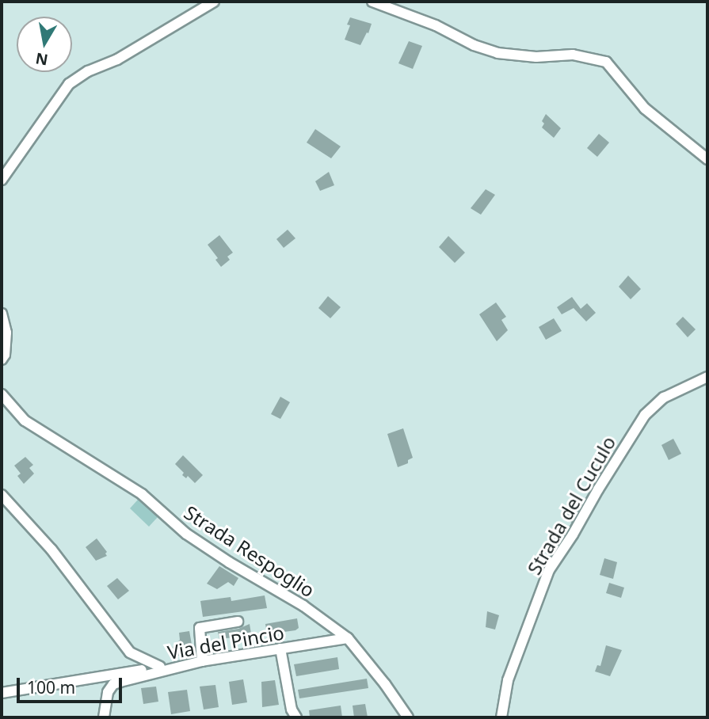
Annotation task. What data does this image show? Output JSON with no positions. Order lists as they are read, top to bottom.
{
  "streets": {
    "street": ["Strada del Cuculo", "Strada Respoglio", "Via del Pincio"]
  },
  "crossings": [
    ["Strada Respoglio", "Via del Pincio"]
  ],
  "scale_bar": "100 m",
  "north": "bottom"
}
